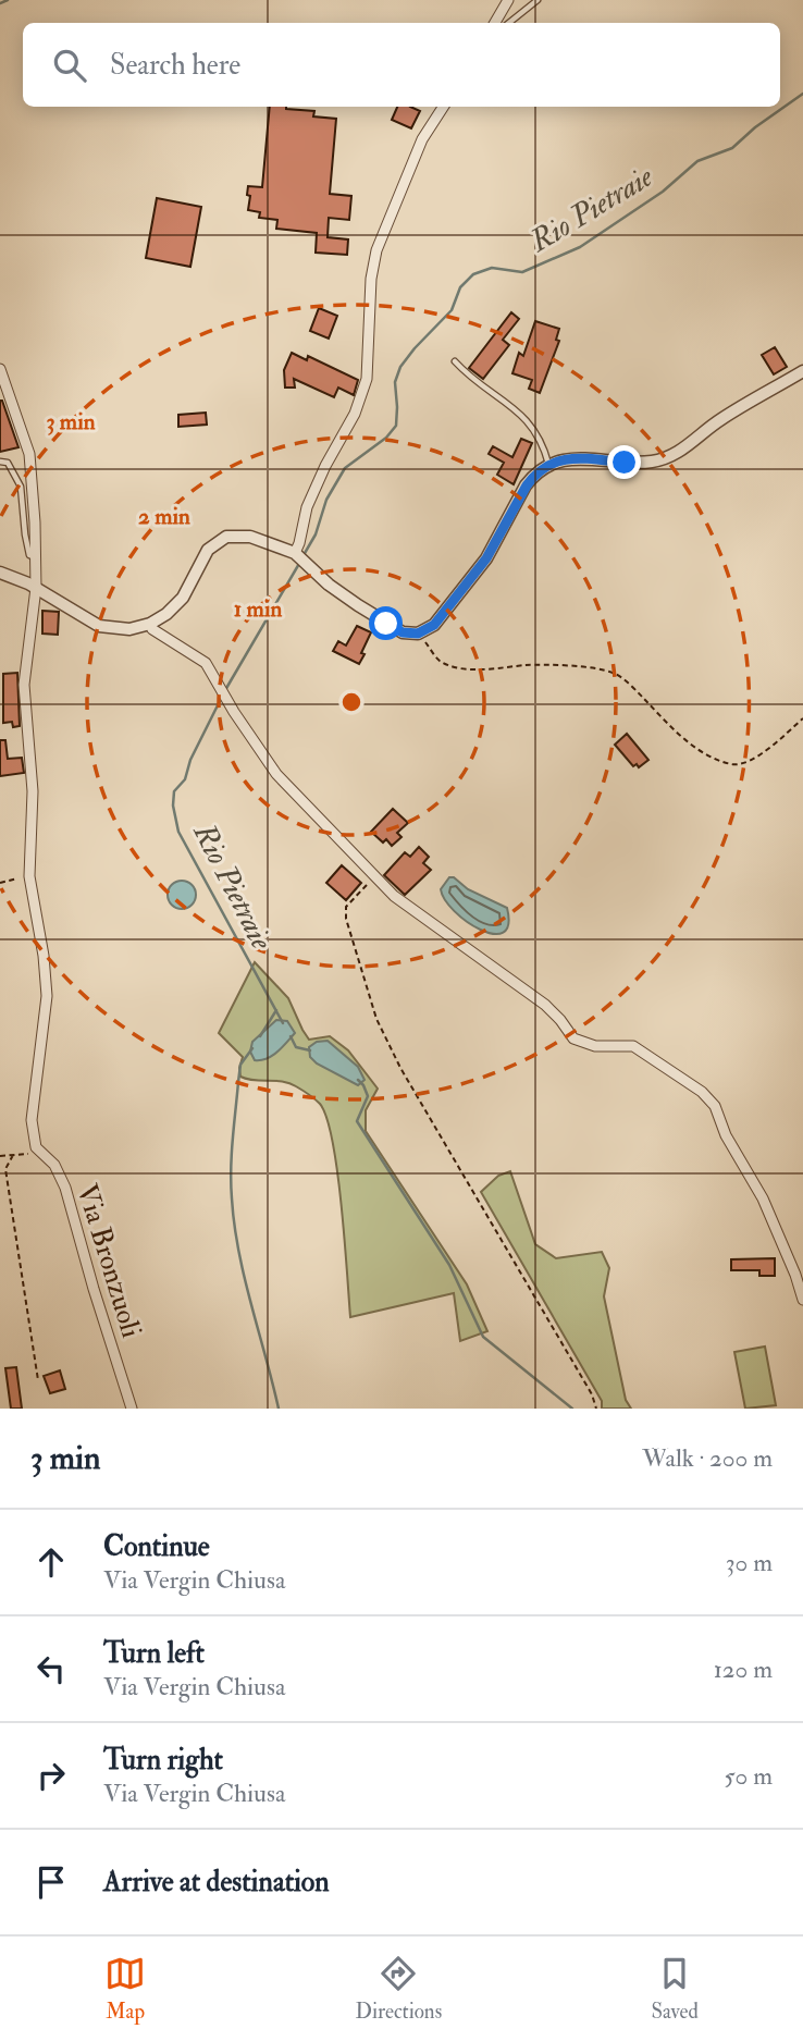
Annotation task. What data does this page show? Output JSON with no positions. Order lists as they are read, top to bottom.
{
  "streets": {
    "street": ["Via Bronzuoli"]
  },
  "water": ["Rio Pietraie"],
  "page": {
    "search": "Search here",
    "heading": ["3 min", "Walk · 200 m"],
    "list": [
      ["Continue", "Via Vergin Chiusa", "30 m"],
      ["Turn left", "Via Vergin Chiusa", "120 m"],
      ["Turn right", "Via Vergin Chiusa", "50 m"],
      "Arrive at destination"
    ],
    "nav": ["Map", "Directions", "Saved"]
  },
  "rings": ["3 min", "2 min", "1 min"]
}
